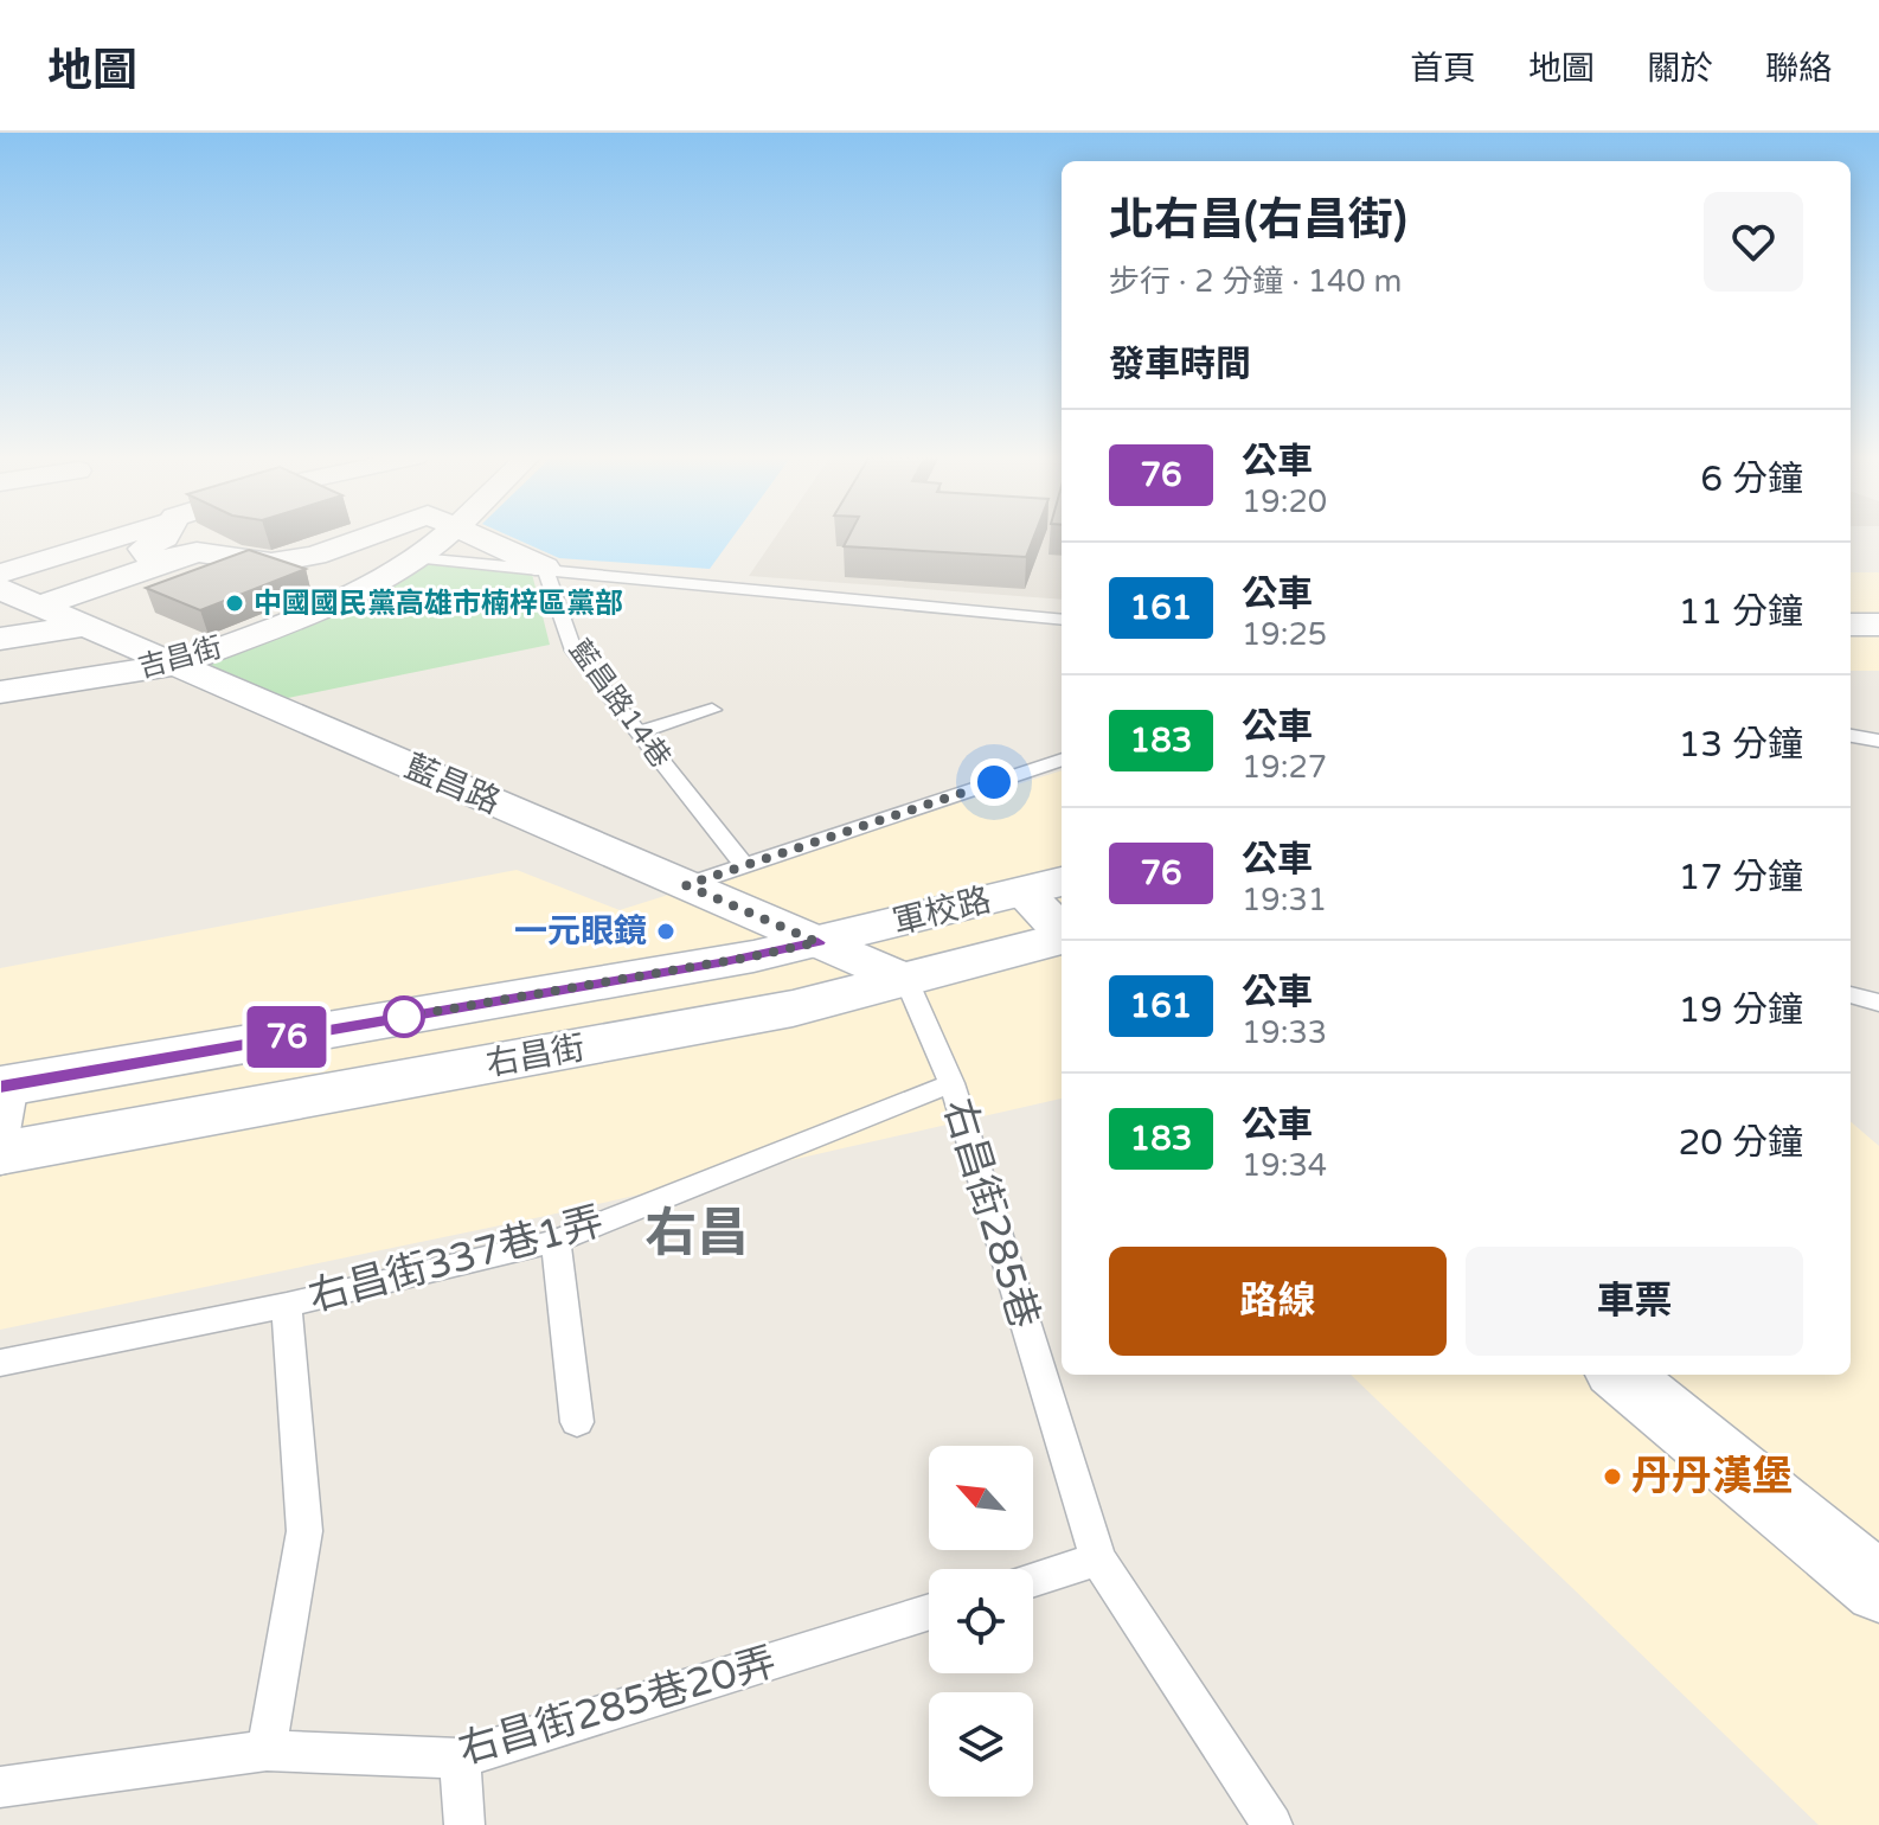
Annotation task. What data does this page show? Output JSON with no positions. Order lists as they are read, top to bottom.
{
  "streets": {
    "street": [
      "吉昌街",
      "藍昌路",
      "軍校路",
      "右昌街"
    ],
    "lane": [
      "藍昌路14巷",
      "右昌街285巷",
      "右昌街337巷1弄",
      "右昌街285巷20弄"
    ]
  },
  "crossings": [
    ["吉昌街", "藍昌路"],
    ["藍昌路", "軍校路"],
    ["藍昌路", "右昌街"],
    ["藍昌路", "右昌街285巷"],
    ["軍校路", "右昌街"],
    ["右昌街", "右昌街285巷"],
    ["右昌街285巷", "右昌街337巷1弄"]
  ],
  "districts": ["右昌"],
  "places": ["中國國民黨高雄市楠梓區黨部", "一元眼鏡", "丹丹漢堡"],
  "lines": ["bus line 76"],
  "north": "top left",
  "page": {
    "header": "地圖",
    "nav": [
      "首頁",
      "地圖",
      "關於",
      "聯絡"
    ],
    "on_map": "76",
    "heading": [
      ["北右昌(右昌街)", "步行 · 2 分鐘 · 140 m"],
      "發車時間"
    ],
    "list": [
      {
        "mark": "76",
        "name": "公車",
        "note": "19:20",
        "value": "6 分鐘"
      },
      {
        "mark": "161",
        "name": "公車",
        "note": "19:25",
        "value": "11 分鐘"
      },
      {
        "mark": "183",
        "name": "公車",
        "note": "19:27",
        "value": "13 分鐘"
      },
      {
        "mark": "76",
        "name": "公車",
        "note": "19:31",
        "value": "17 分鐘"
      },
      {
        "mark": "161",
        "name": "公車",
        "note": "19:33",
        "value": "19 分鐘"
      },
      {
        "mark": "183",
        "name": "公車",
        "note": "19:34",
        "value": "20 分鐘"
      }
    ],
    "buttons": ["路線", "車票"]
  }
}
